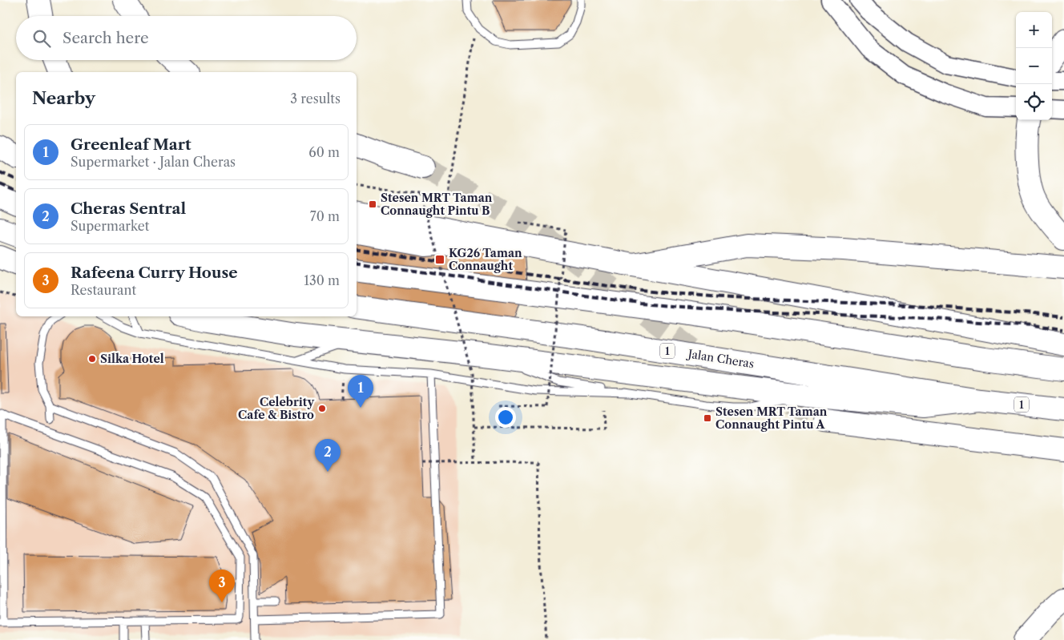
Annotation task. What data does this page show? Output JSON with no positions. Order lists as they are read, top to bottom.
{
  "streets": {
    "highway": ["1", "Jalan Cheras"]
  },
  "places": {
    "transit": ["Stesen MRT Taman Connaught Pintu B", "KG26 Taman Connaught", "Stesen MRT Taman Connaught Pintu A"],
    "other": ["Silka Hotel", "Celebrity Cafe & Bistro"]
  },
  "page": {
    "map_buttons": ["+", "−"],
    "search": "Search here",
    "heading": ["Nearby", "3 results"],
    "list": [
      {
        "mark": "1",
        "name": "Greenleaf Mart",
        "note": "Supermarket · Jalan Cheras",
        "value": "60 m"
      },
      {
        "mark": "2",
        "name": "Cheras Sentral",
        "note": "Supermarket",
        "value": "70 m"
      },
      {
        "mark": "3",
        "name": "Rafeena Curry House",
        "note": "Restaurant",
        "value": "130 m"
      }
    ],
    "pins": ["1", "2", "3"]
  }
}
